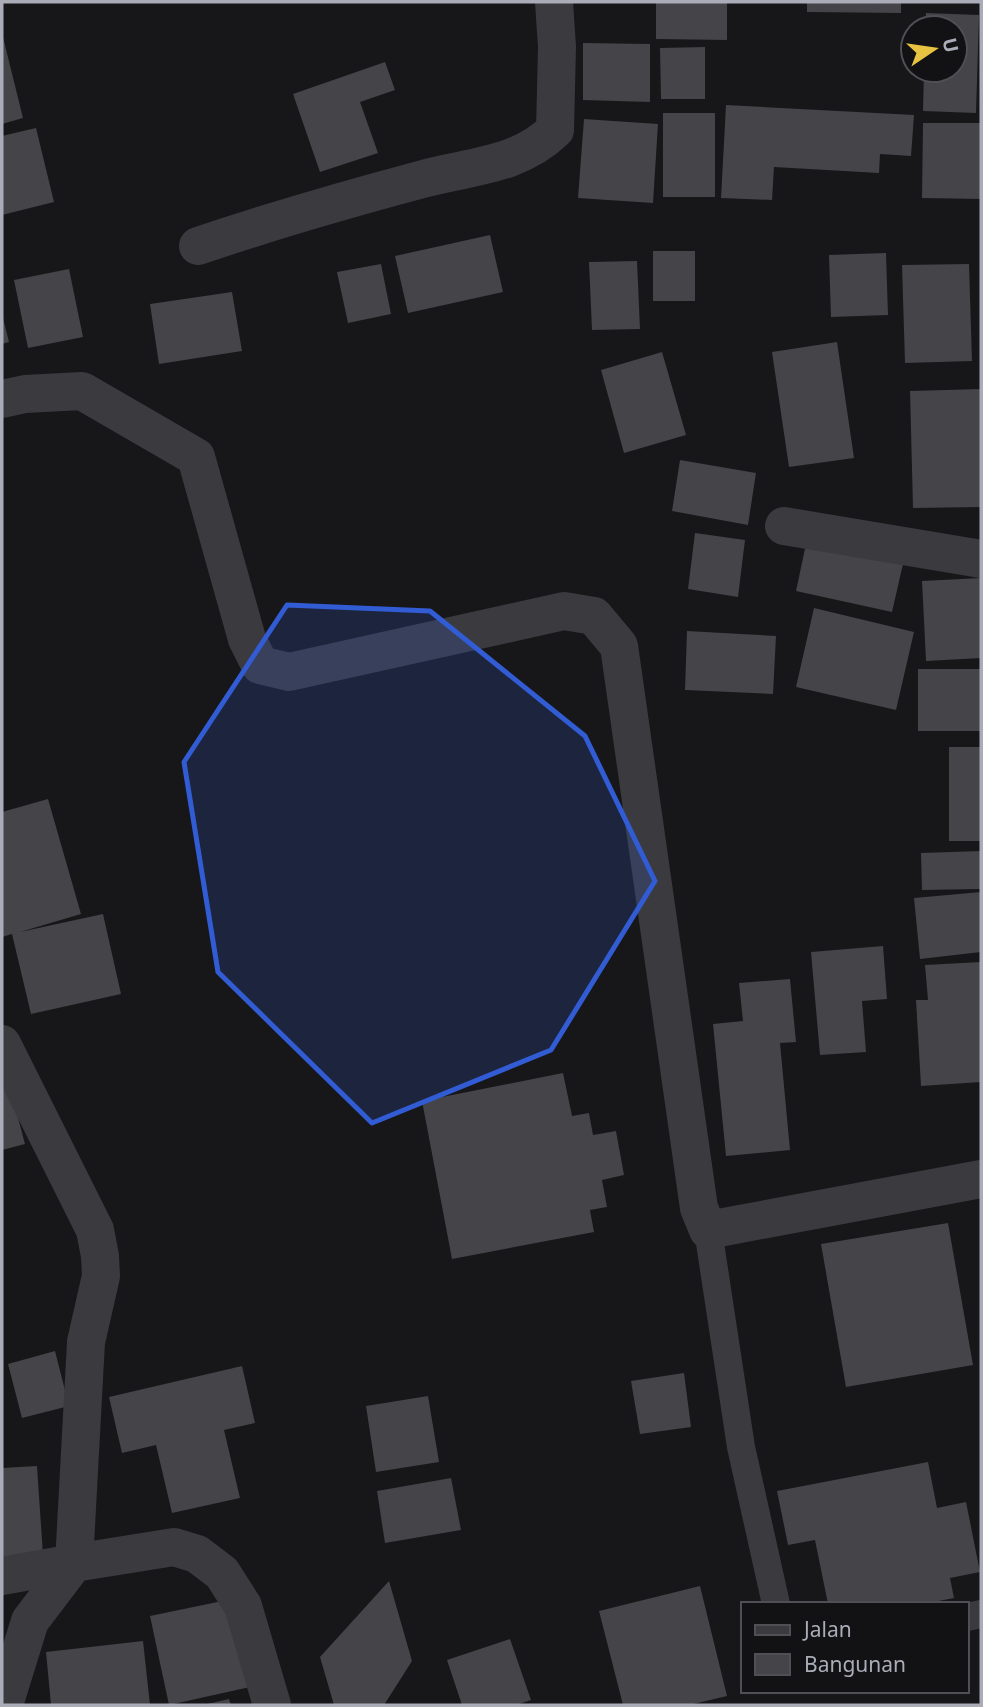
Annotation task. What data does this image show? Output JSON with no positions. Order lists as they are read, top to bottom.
{
  "legend": ["Jalan", "Bangunan"],
  "north": "right"
}
